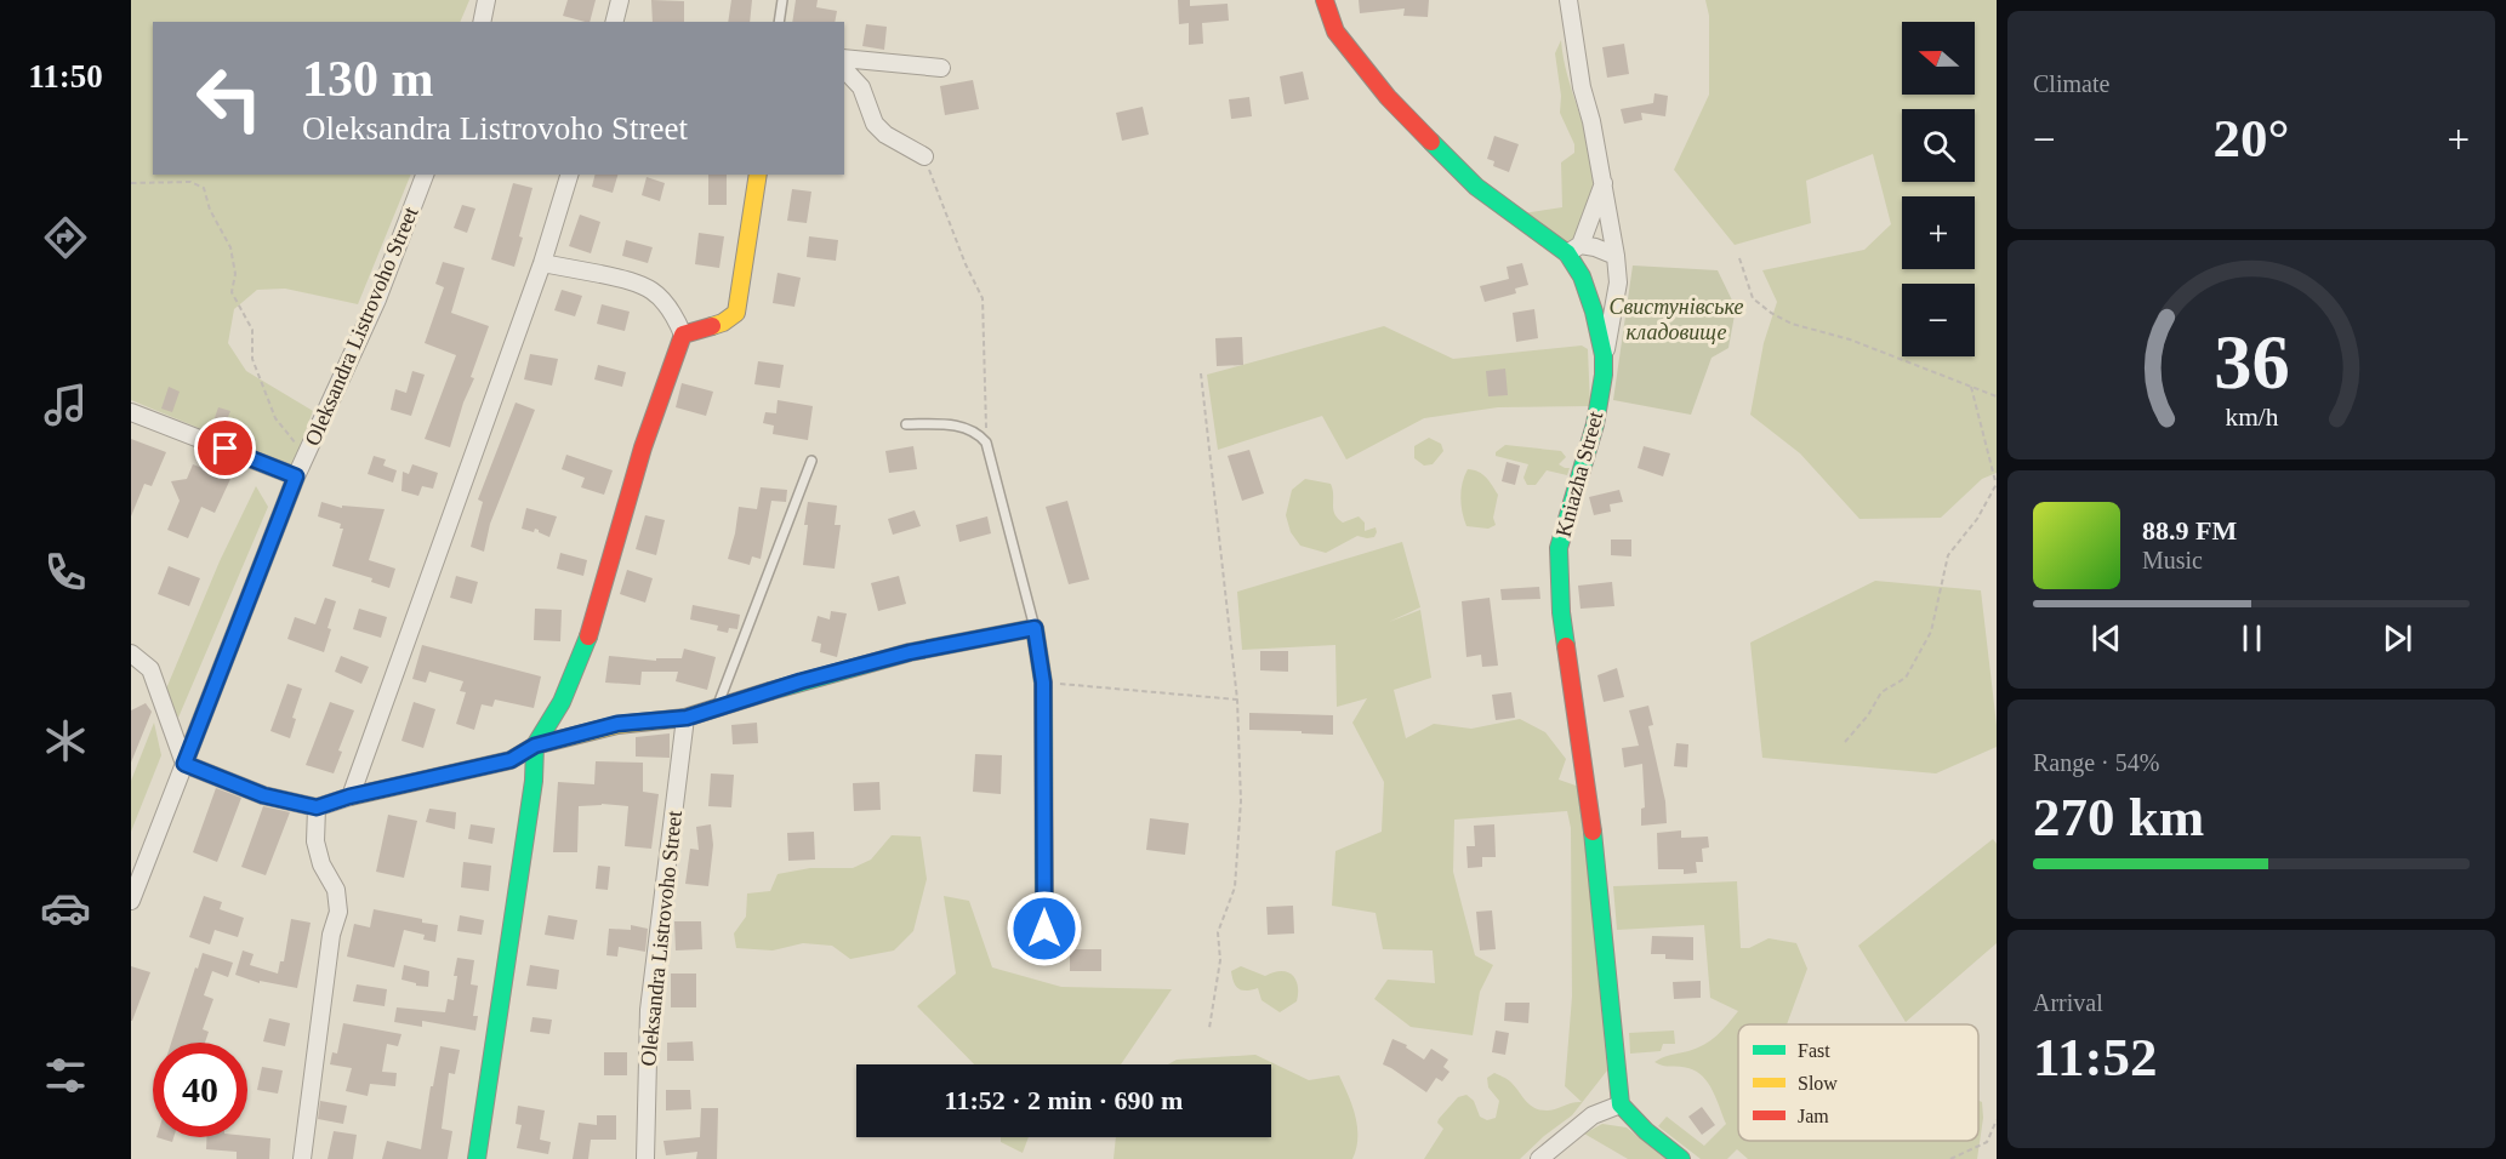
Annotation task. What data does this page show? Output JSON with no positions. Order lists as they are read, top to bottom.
{
  "streets": {
    "street": ["Oleksandra Listrovoho Street", "Kniazha Street"]
  },
  "parks": ["Свистунівське кладовище"],
  "legend": ["Fast", "Slow", "Jam"],
  "north": "left",
  "page": {
    "tabs": "11:50",
    "tile": [
      "Climate",
      ["Range · 54%", "270 km"],
      ["Arrival", "11:52"]
    ],
    "map_buttons": ["+", "−"],
    "turn": ["130 m", "Oleksandra Listrovoho Street"],
    "heat": ["−", "20°", "+"],
    "song": ["88.9 FM", "Music"],
    "limit": "40",
    "trip": "11:52 · 2 min · 690 m",
    "gauge": ["36", "km/h"]
  }
}
